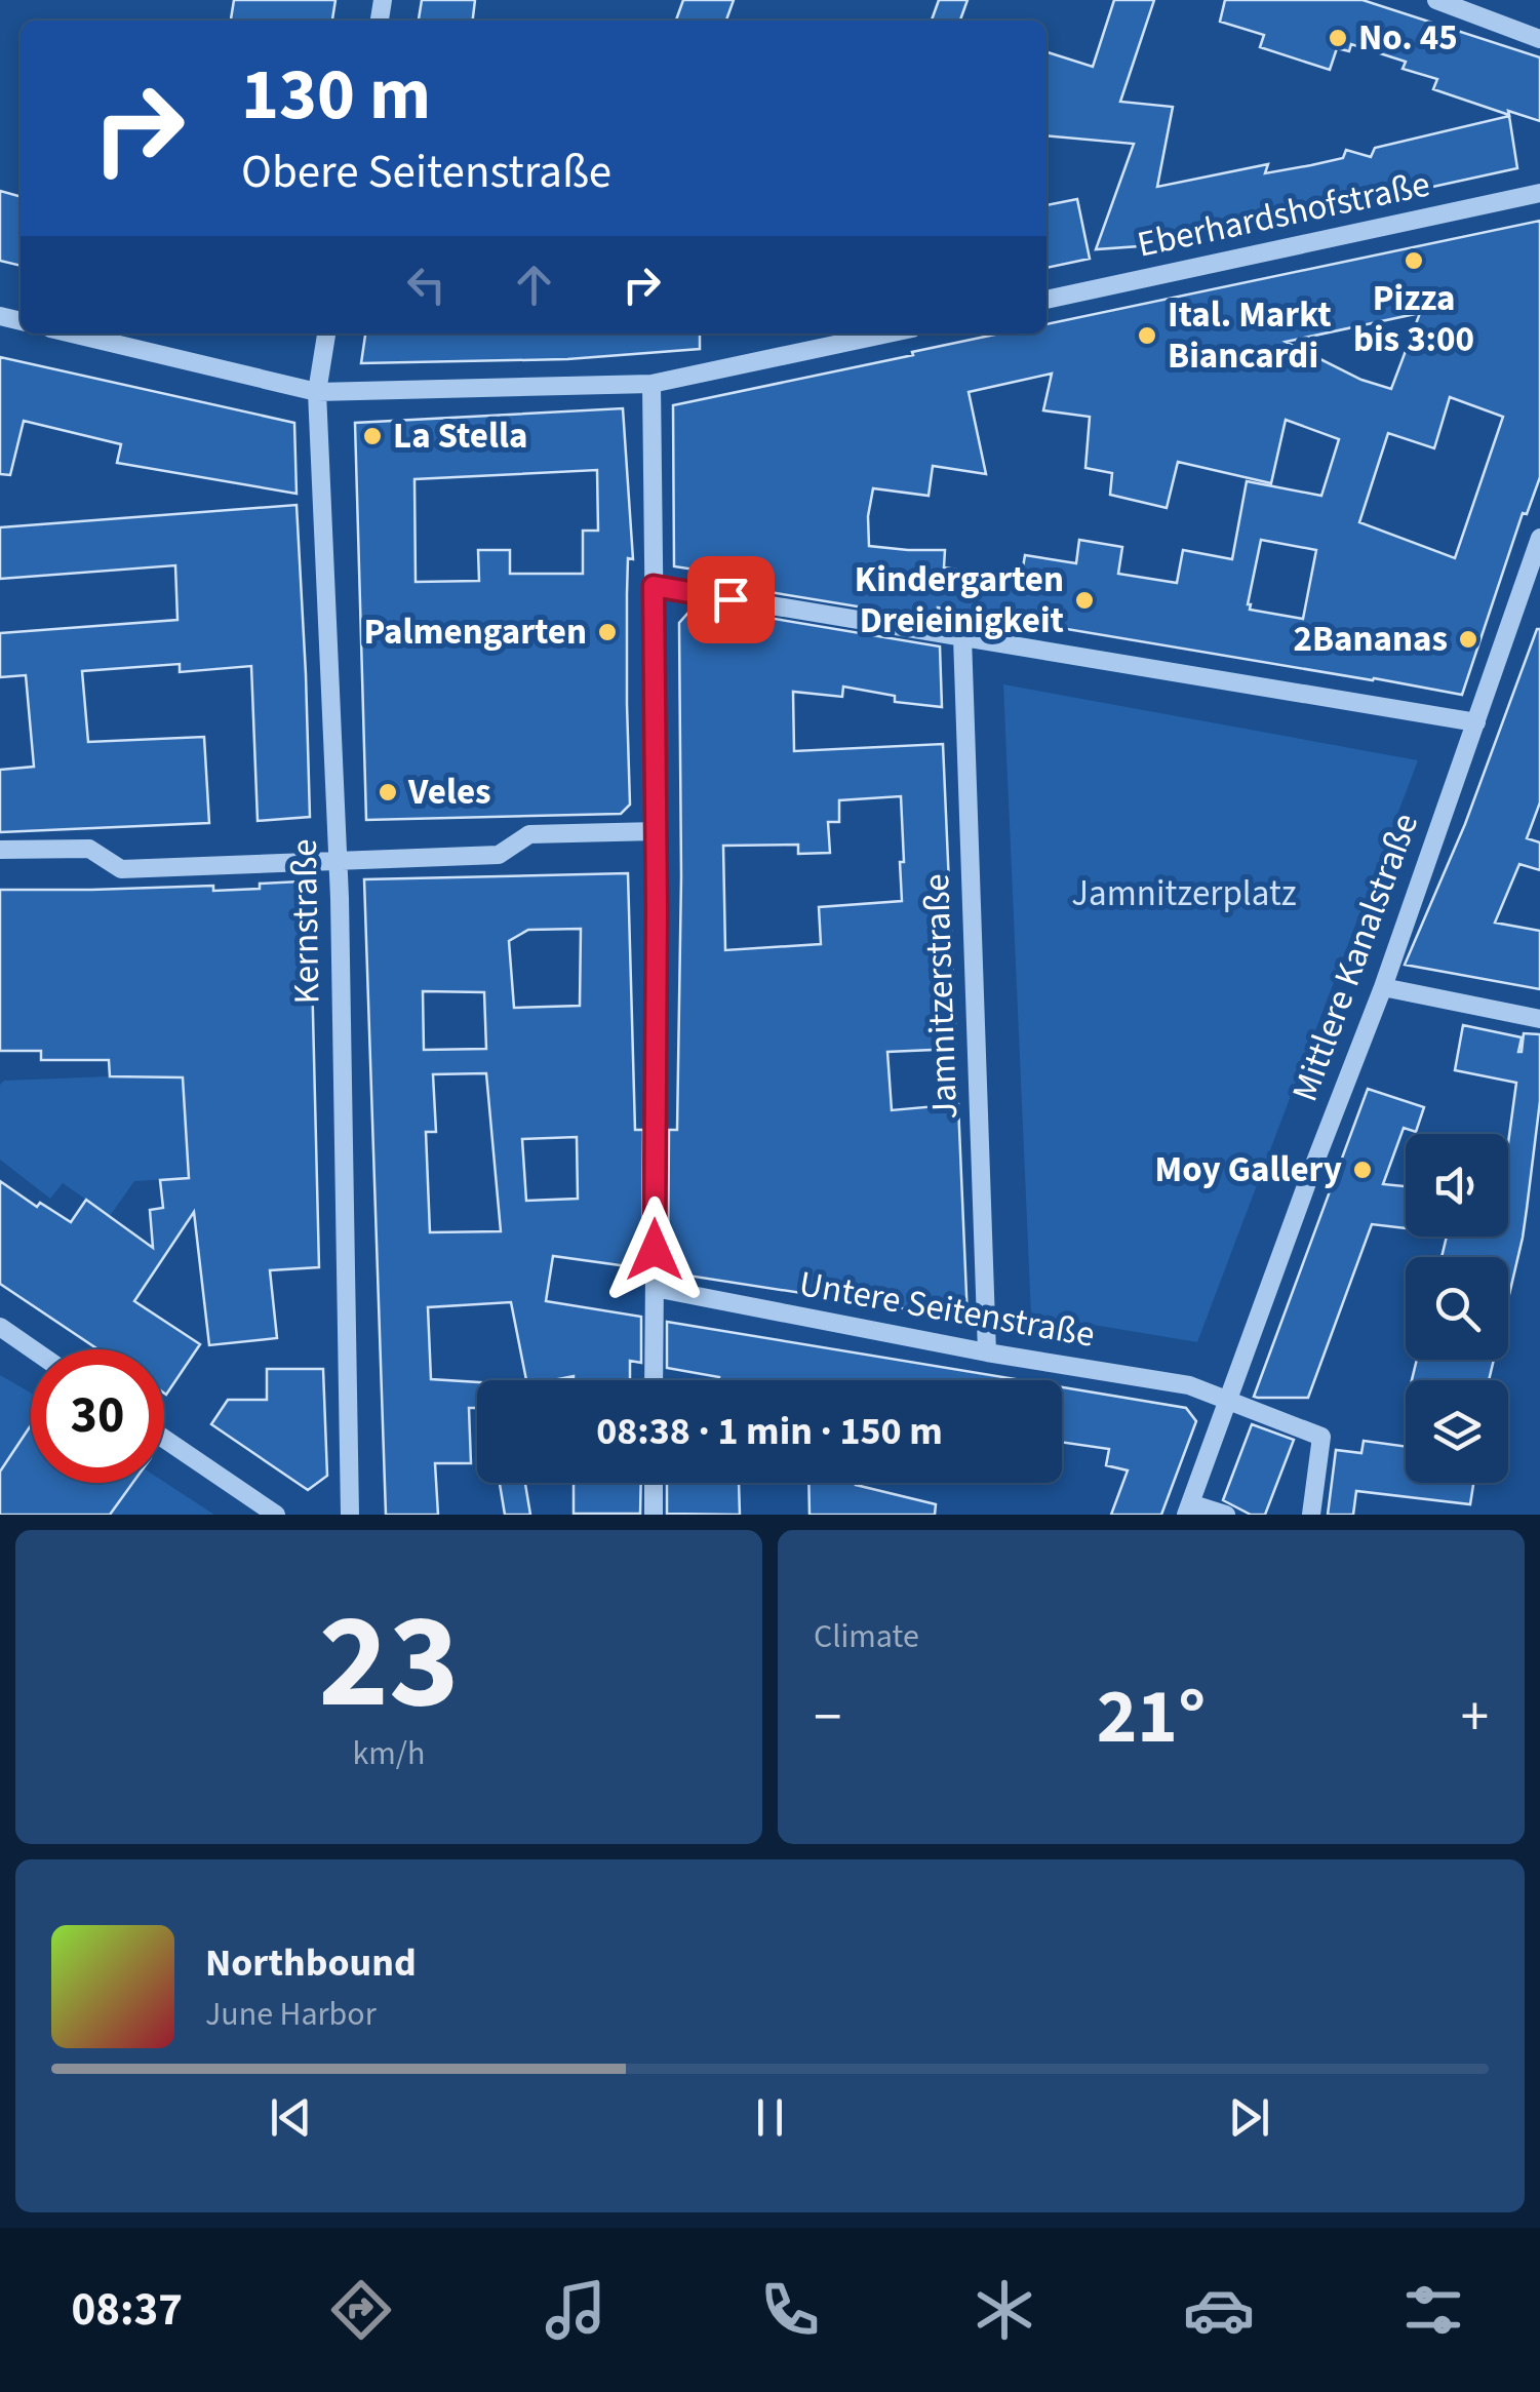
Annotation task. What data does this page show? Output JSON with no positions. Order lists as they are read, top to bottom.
{
  "streets": {
    "street": [
      "Eberhardshofstraße",
      "Kernstraße",
      "Mittlere Kanalstraße",
      "Jamnitzerstraße",
      "Untere Seitenstraße"
    ]
  },
  "crossings": [
    ["Mittlere Kanalstraße", "Untere Seitenstraße"],
    ["Jamnitzerstraße", "Untere Seitenstraße"]
  ],
  "parks": ["Jamnitzerplatz"],
  "places": [
    "No. 45",
    "Pizza bis 3:00",
    "Ital. Markt Biancardi",
    "La Stella",
    "Kindergarten Dreieinigkeit",
    "Palmengarten",
    "2Bananas",
    "Veles",
    "Moy Gallery"
  ],
  "page": {
    "turn": ["130 m", "Obere Seitenstraße"],
    "limit": "30",
    "trip": "08:38 · 1 min · 150 m",
    "tile": [
      ["23", "km/h"],
      "Climate"
    ],
    "heat": ["−", "21°", "+"],
    "song": ["Northbound", "June Harbor"],
    "tabs": "08:37"
  }
}
